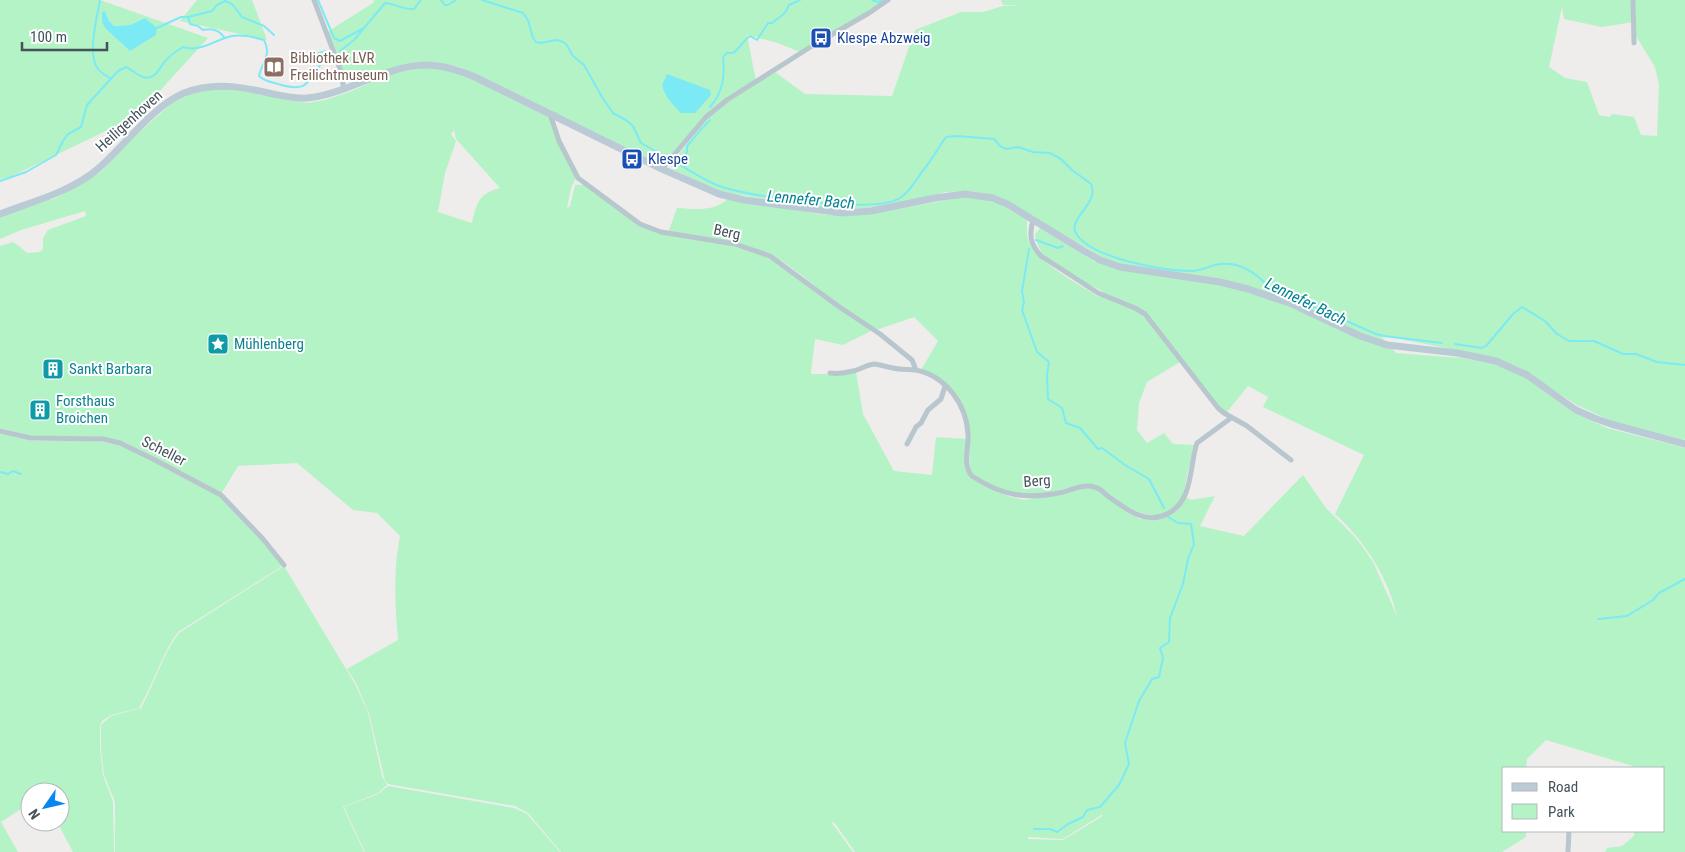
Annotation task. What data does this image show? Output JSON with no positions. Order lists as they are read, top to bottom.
{
  "streets": {
    "main road": ["Heiligenhoven"],
    "street": ["Berg", "Scheller"]
  },
  "crossings": [
    ["Heiligenhoven", "Berg"]
  ],
  "water": ["Lennefer Bach"],
  "places": {
    "bus stop": ["Klespe Abzweig", "Klespe"],
    "library": ["Bibliothek LVR Freilichtmuseum"],
    "place": ["Mühlenberg"],
    "building": ["Sankt Barbara", "Forsthaus Broichen"]
  },
  "legend": ["Road", "Park"],
  "scale_bar": "100 m",
  "north": "bottom left"
}
